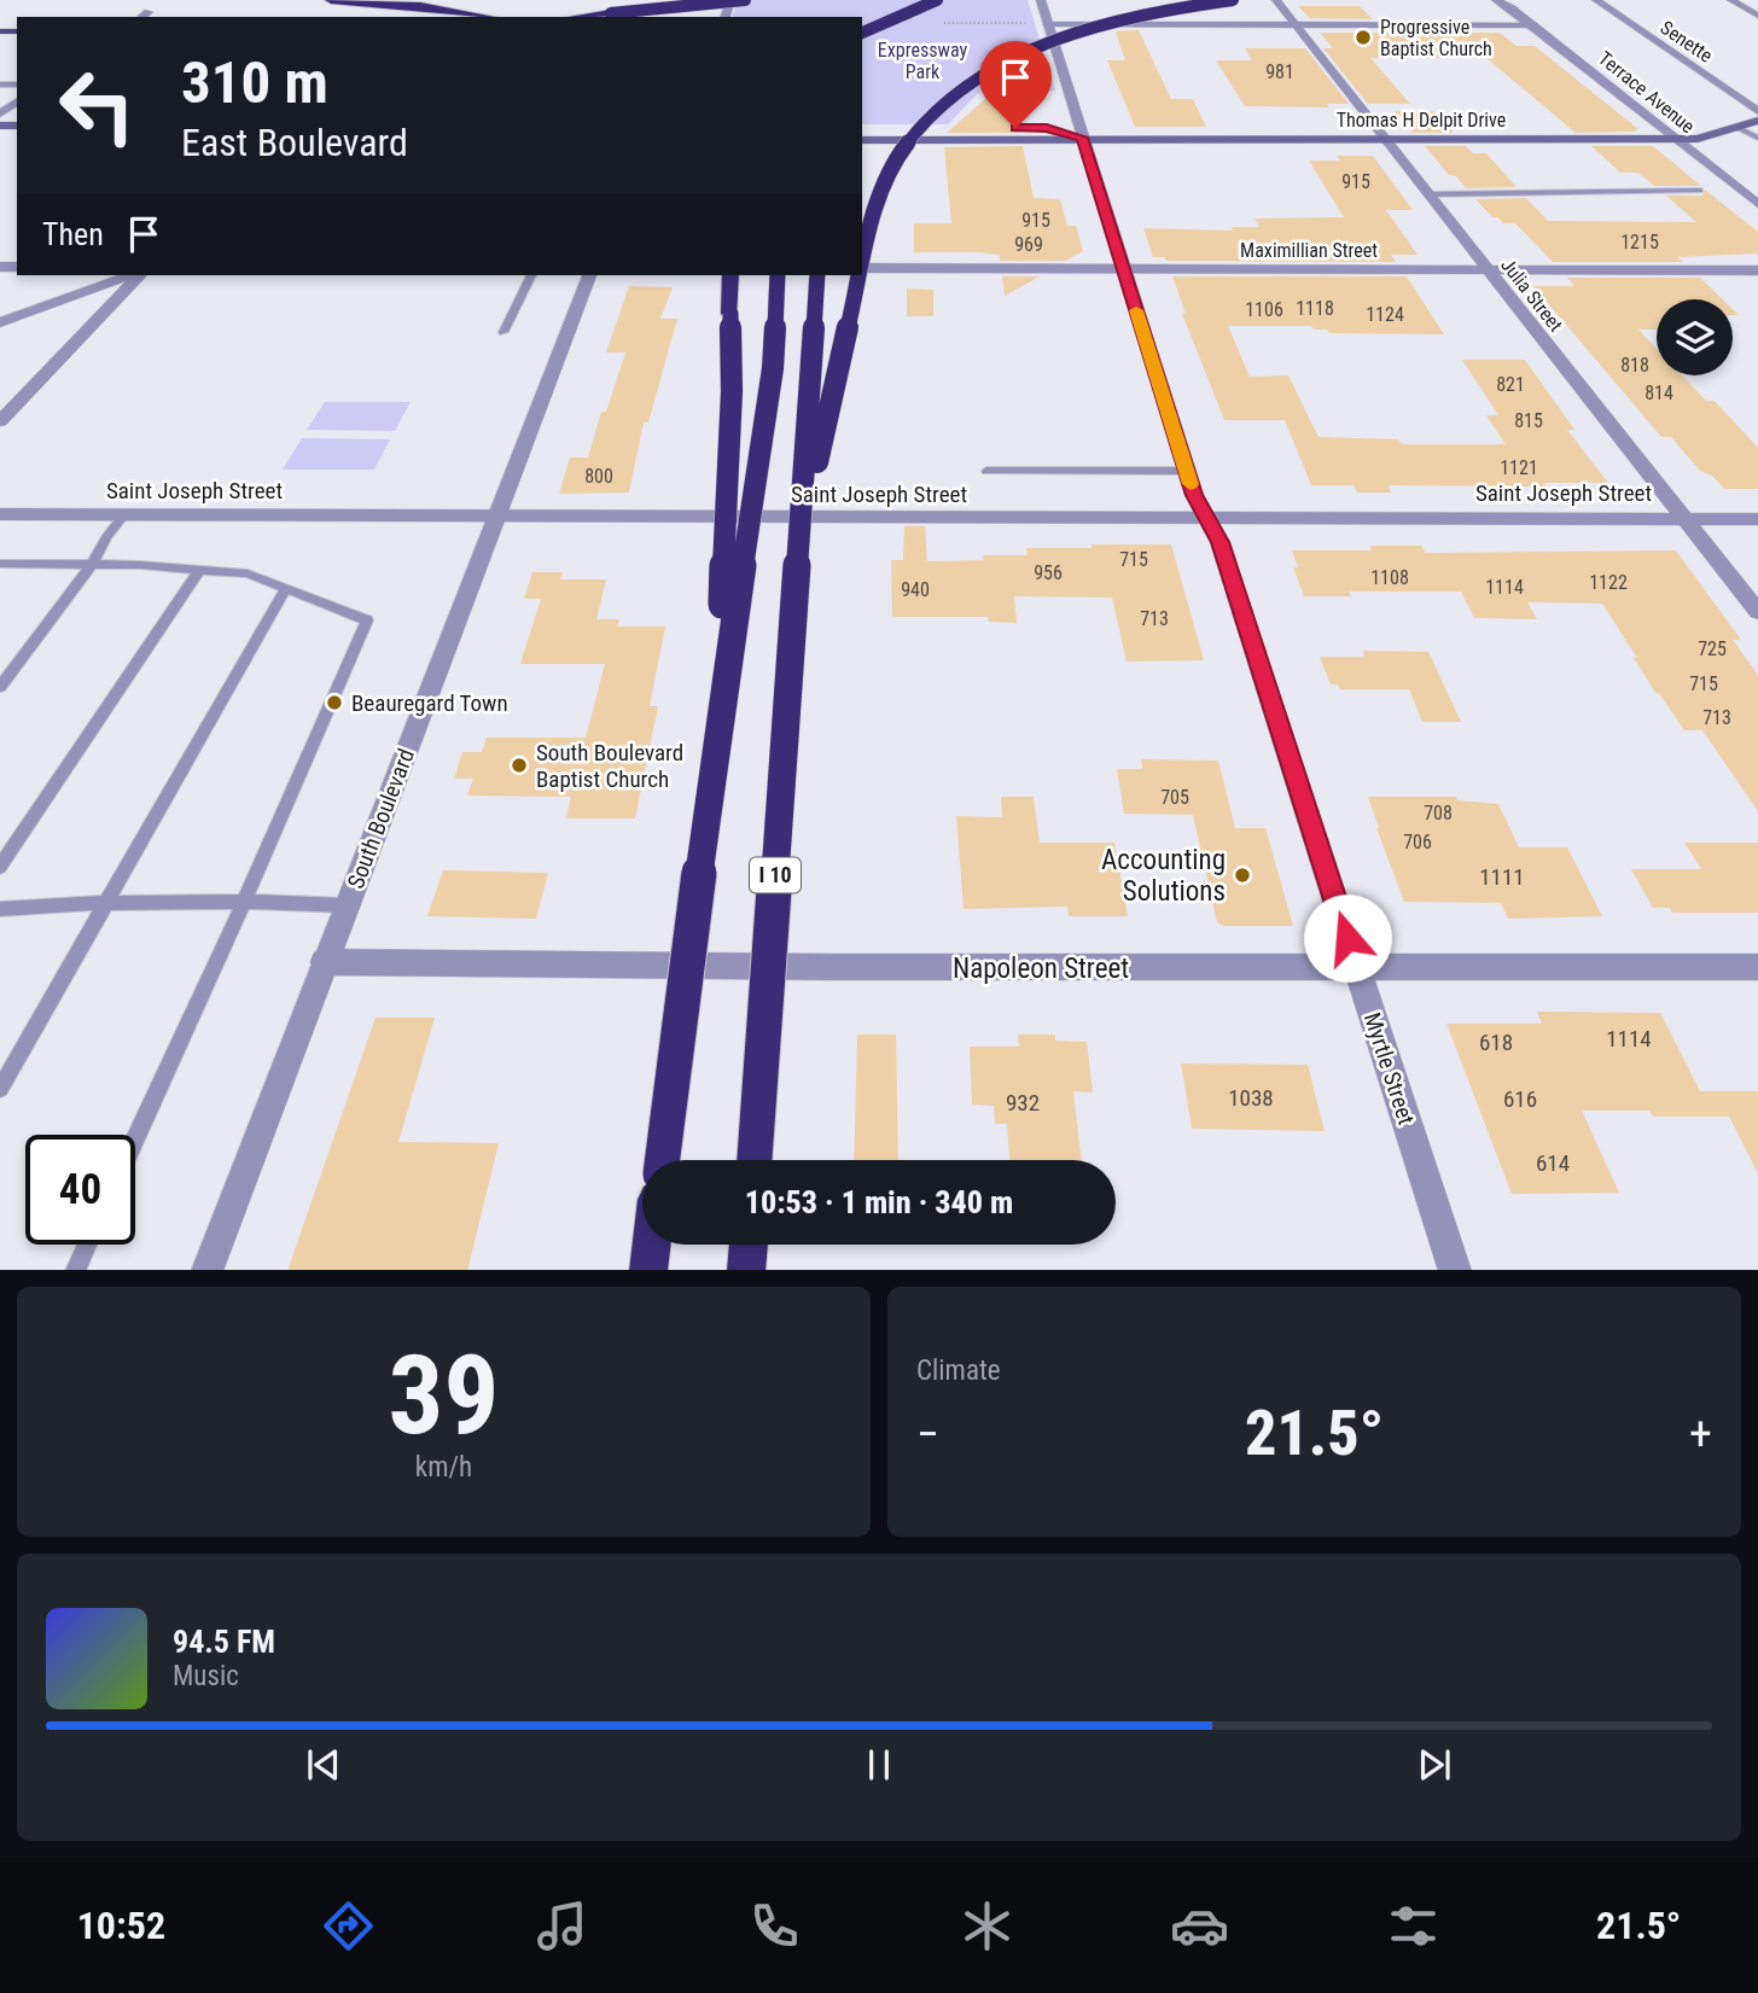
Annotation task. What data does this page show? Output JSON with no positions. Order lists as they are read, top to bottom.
{
  "streets": {
    "highway": ["I 10"],
    "main road": ["Thomas H Delpit Drive"],
    "street": [
      "Senette",
      "Terrace Avenue",
      "Maximillian Street",
      "Julia Street",
      "Saint Joseph Street",
      "South Boulevard",
      "Napoleon Street",
      "Myrtle Street"
    ]
  },
  "crossings": [
    ["Terrace Avenue", "Thomas H Delpit Drive"],
    ["Thomas H Delpit Drive", "Julia Street"],
    ["Thomas H Delpit Drive", "Myrtle Street"],
    ["Maximillian Street", "Julia Street"],
    ["Maximillian Street", "Myrtle Street"],
    ["Julia Street", "Saint Joseph Street"],
    ["Saint Joseph Street", "South Boulevard"],
    ["Saint Joseph Street", "Myrtle Street"],
    ["South Boulevard", "Napoleon Street"],
    ["Napoleon Street", "Myrtle Street"]
  ],
  "parks": ["Expressway Park"],
  "places": [
    "Progressive Baptist Church",
    "Beauregard Town",
    "South Boulevard Baptist Church",
    "Accounting Solutions"
  ],
  "house_numbers": [
    "981",
    "915",
    "915",
    "1215",
    "969",
    "1118",
    "1106",
    "1124",
    "818",
    "821",
    "814",
    "815",
    "1121",
    "800",
    "715",
    "956",
    "1108",
    "1122",
    "1114",
    "940",
    "713",
    "725",
    "715",
    "713",
    "705",
    "708",
    "706",
    "1111",
    "1114",
    "618",
    "1038",
    "616",
    "932",
    "614"
  ],
  "page": {
    "turn": ["310 m", "East Boulevard"],
    "then": "Then",
    "limit": "40",
    "trip": "10:53 · 1 min · 340 m",
    "tile": [
      ["39", "km/h"],
      "Climate"
    ],
    "heat": ["−", "21.5°", "+"],
    "song": ["94.5 FM", "Music"],
    "tabs": ["10:52", "21.5°"]
  }
}
